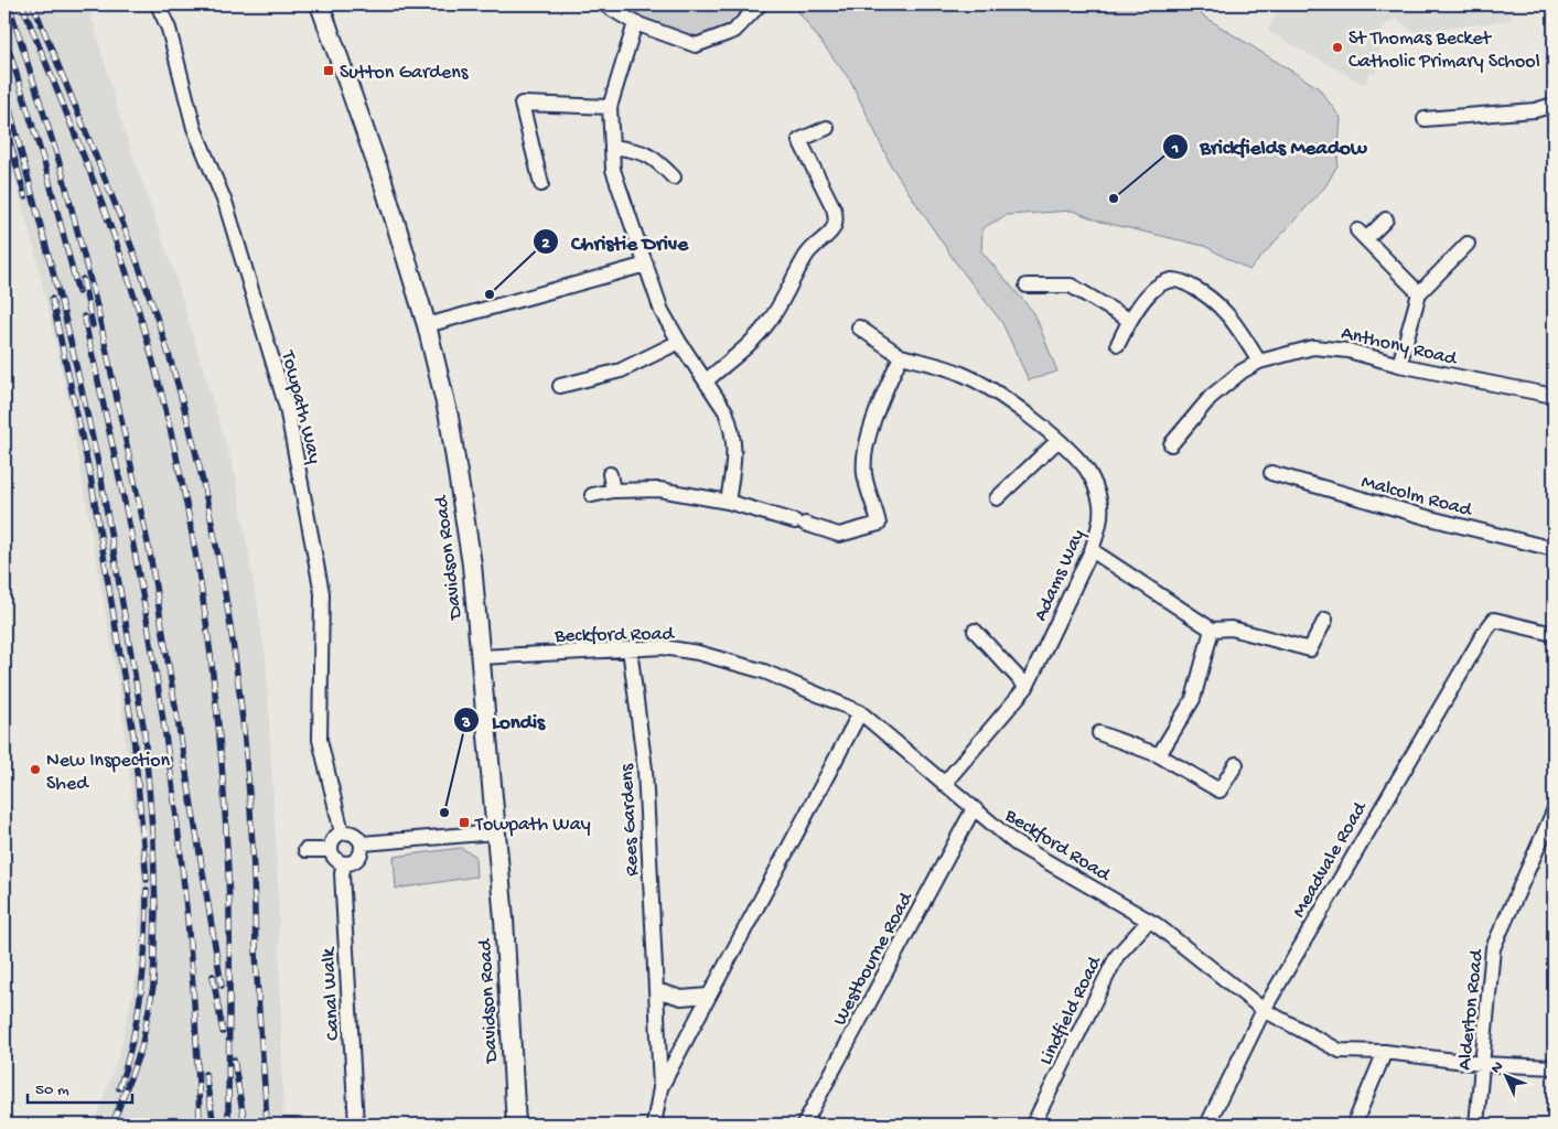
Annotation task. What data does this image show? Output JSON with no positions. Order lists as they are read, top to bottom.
{
  "streets": {
    "street": [
      "Anthony Road",
      "Towpath Way",
      "Malcolm Road",
      "Davidson Road",
      "Adams Way",
      "Beckford Road",
      "Rees Gardens",
      "Meadvale Road",
      "Westbourne Road",
      "Canal Walk",
      "Lindfield Road",
      "Alderton Road"
    ]
  },
  "crossings": [
    ["Towpath Way", "Canal Walk"],
    ["Davidson Road", "Beckford Road"],
    ["Adams Way", "Beckford Road"],
    ["Beckford Road", "Rees Gardens"],
    ["Beckford Road", "Meadvale Road"],
    ["Beckford Road", "Westbourne Road"],
    ["Beckford Road", "Lindfield Road"],
    ["Beckford Road", "Alderton Road"]
  ],
  "places": {
    "other": [
      "St Thomas Becket Catholic Primary School",
      "Brickfields Meadow",
      "Christie Drive",
      "New Inspection Shed",
      "Londis"
    ],
    "transit": ["Sutton Gardens", "Towpath Way"]
  },
  "scale_bar": "50 m",
  "north": "top left"
}
